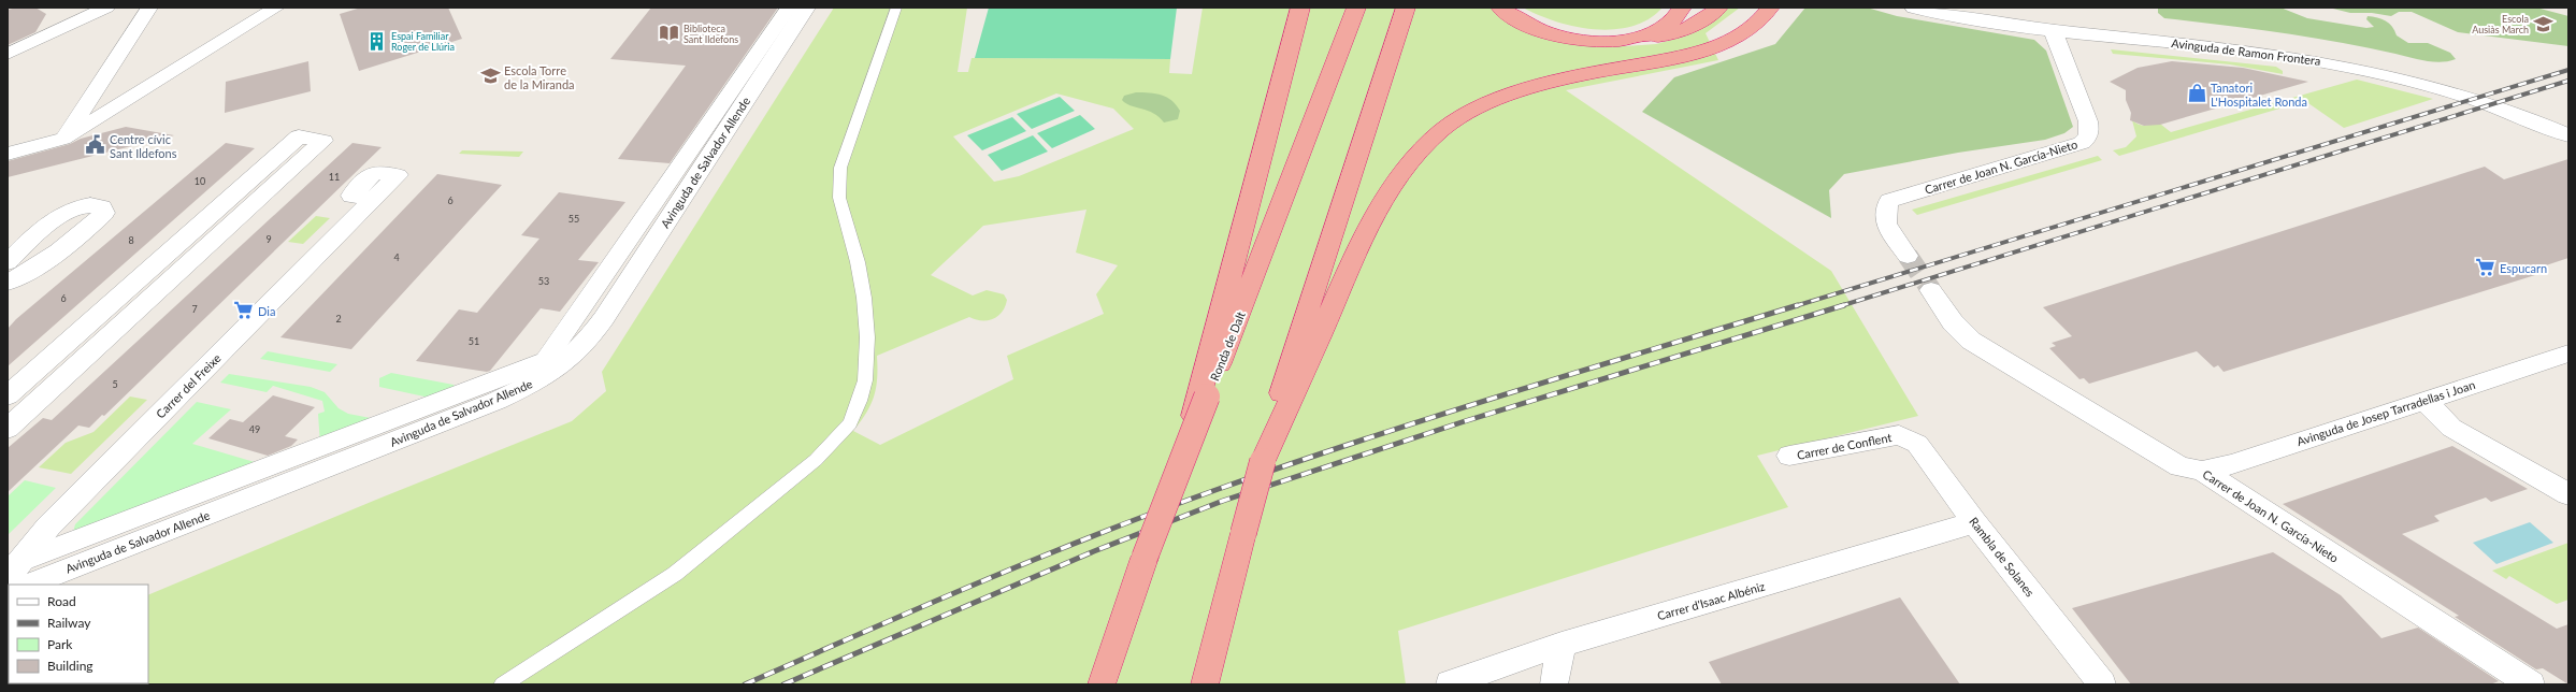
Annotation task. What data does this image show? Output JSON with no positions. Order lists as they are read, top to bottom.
{
  "streets": {
    "highway": ["Ronda de Dalt"],
    "street": [
      "Avinguda de Ramon Frontera",
      "Avinguda de Salvador Allende",
      "Carrer de Joan N. García-Nieto",
      "Carrer del Freixe",
      "Avinguda de Josep Tarradellas i Joan",
      "Carrer de Conflent",
      "Rambla de Solanes",
      "Carrer d'Isaac Albéniz"
    ]
  },
  "crossings": [
    ["Avinguda de Ramon Frontera", "Carrer de Joan N. García-Nieto"],
    ["Carrer de Joan N. García-Nieto", "Avinguda de Josep Tarradellas i Joan"],
    ["Carrer de Conflent", "Rambla de Solanes"],
    ["Rambla de Solanes", "Carrer d'Isaac Albéniz"]
  ],
  "places": {
    "school or university": ["Escola Ausiàs March", "Escola Torre de la Miranda"],
    "library": ["Biblioteca Sant Ildefons"],
    "building": ["Espai Familiar Roger de Llúria"],
    "shop": ["Tanatori L'Hospitalet Ronda"],
    "public building": ["Centre cívic Sant Ildefons"],
    "supermarket": ["Espucarn", "Dia"]
  },
  "house_numbers": [
    "11",
    "10",
    "6",
    "55",
    "9",
    "8",
    "4",
    "53",
    "6",
    "7",
    "2",
    "51",
    "5",
    "49"
  ],
  "legend": [
    "Road",
    "Railway",
    "Park",
    "Building"
  ]
}
